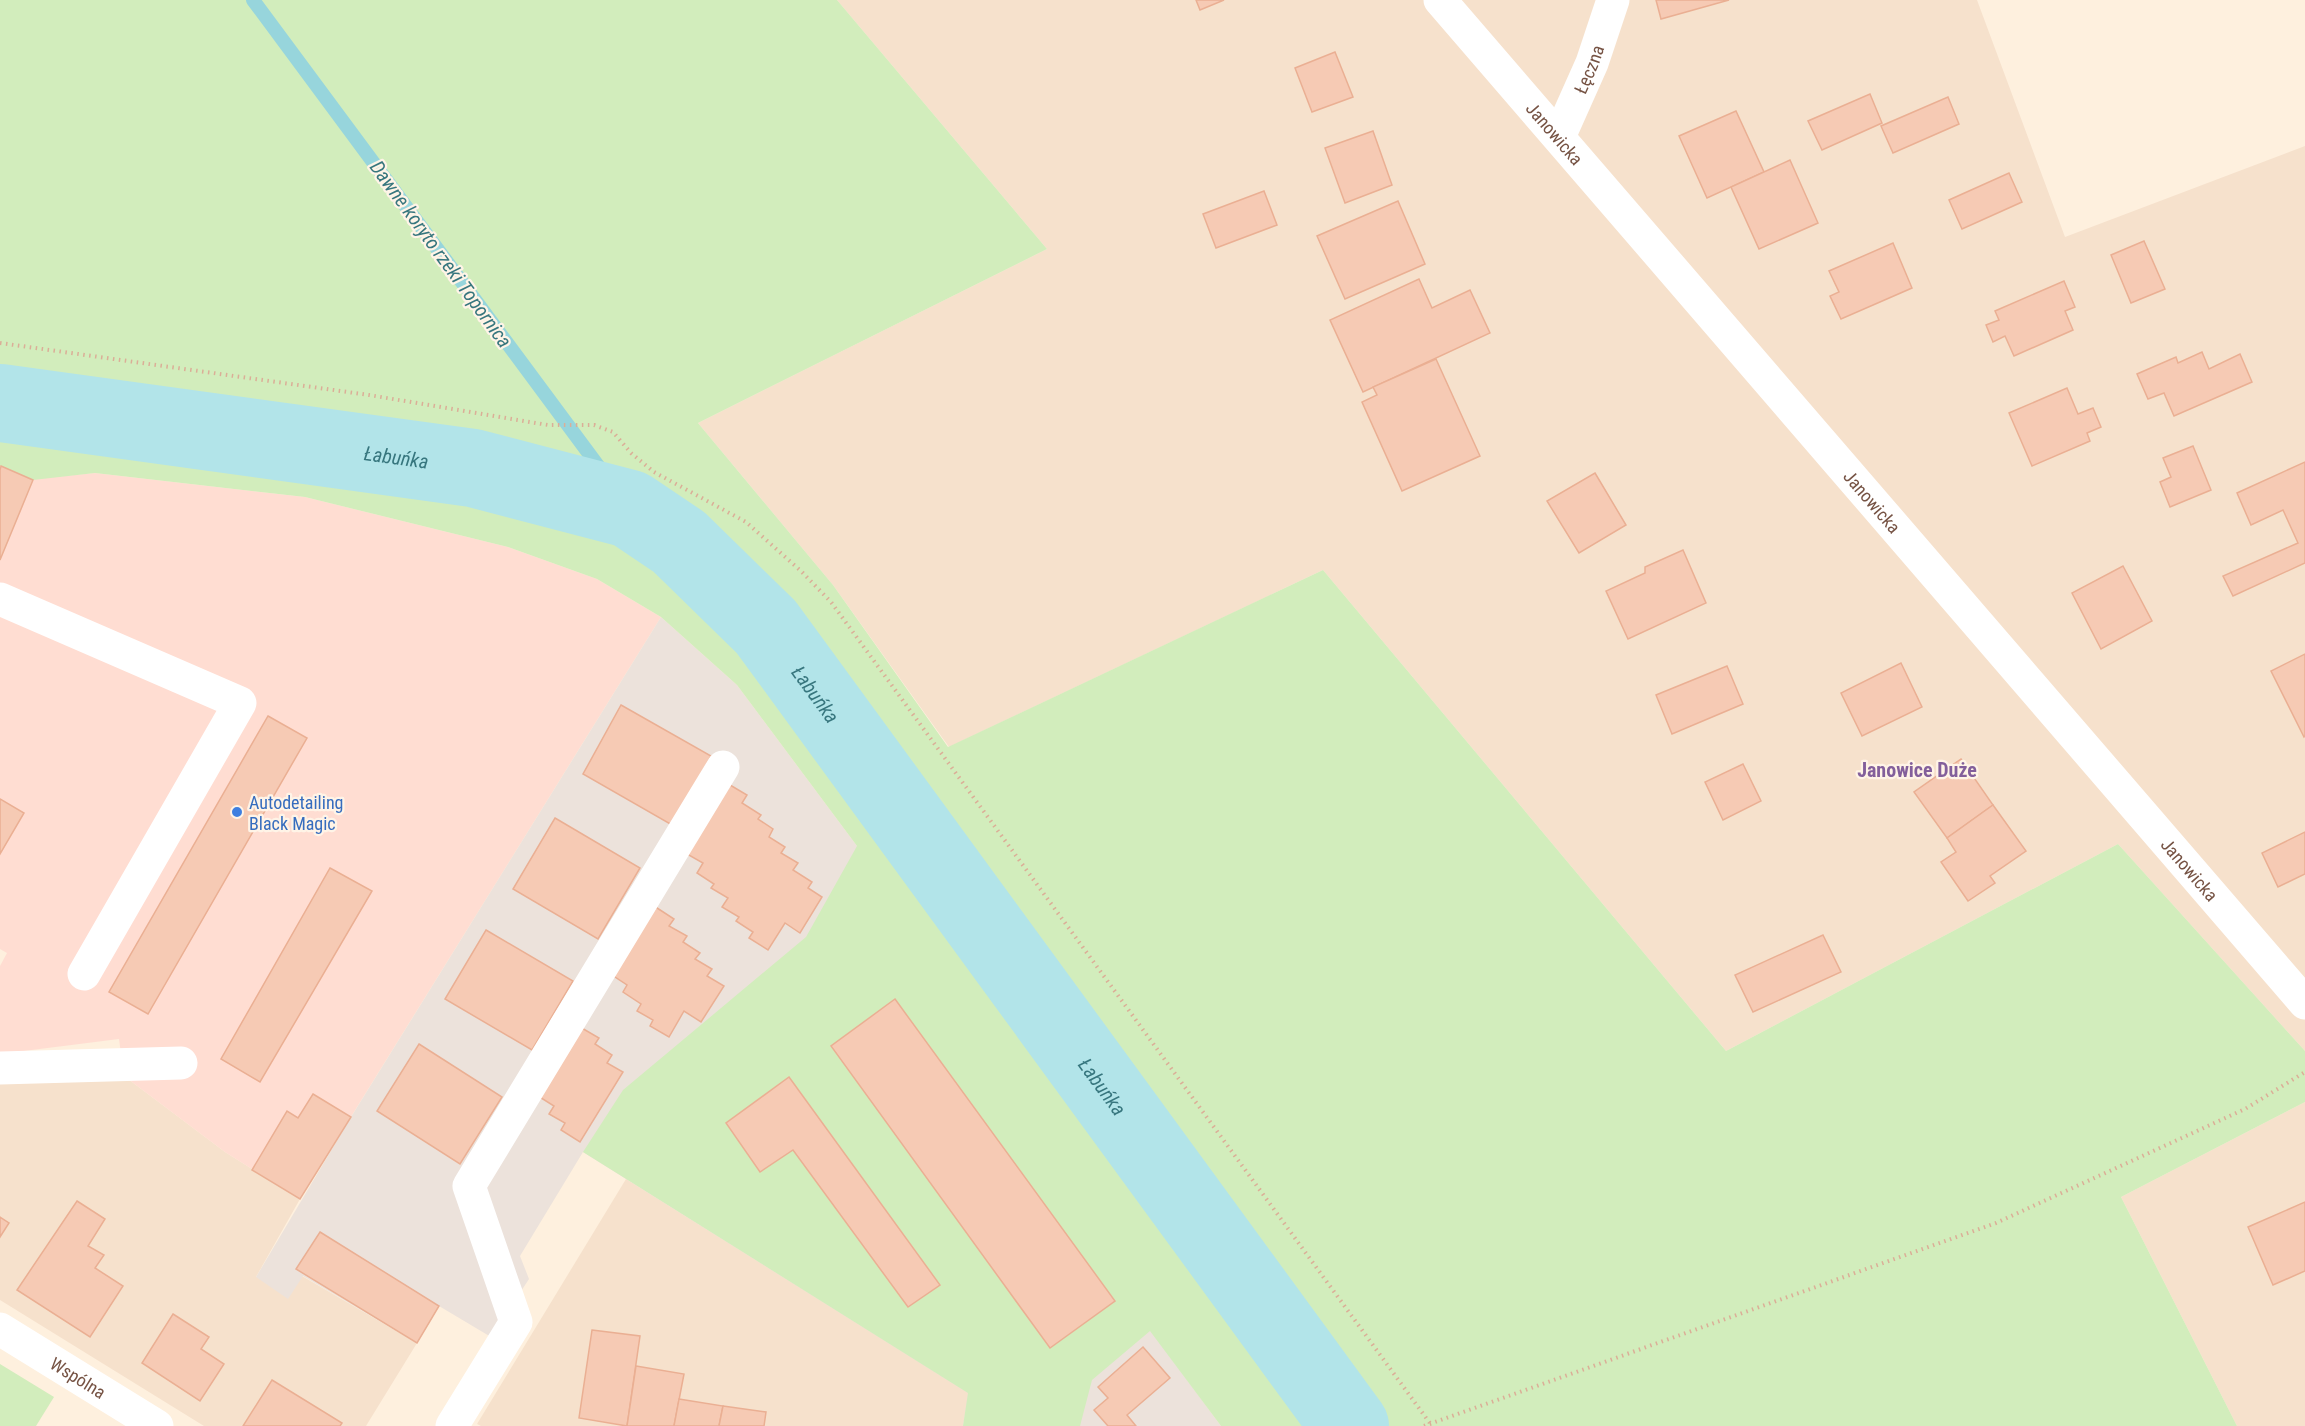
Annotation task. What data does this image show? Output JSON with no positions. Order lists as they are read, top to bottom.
{
  "streets": {
    "street": ["Łęczna", "Janowicka", "Wspólna"]
  },
  "crossings": [
    ["Łęczna", "Janowicka"]
  ],
  "districts": ["Janowice Duże"],
  "water": ["Dawne koryto rzeki Topornica", "Łabuńka"],
  "places": ["Autodetailing Black Magic"]
}
